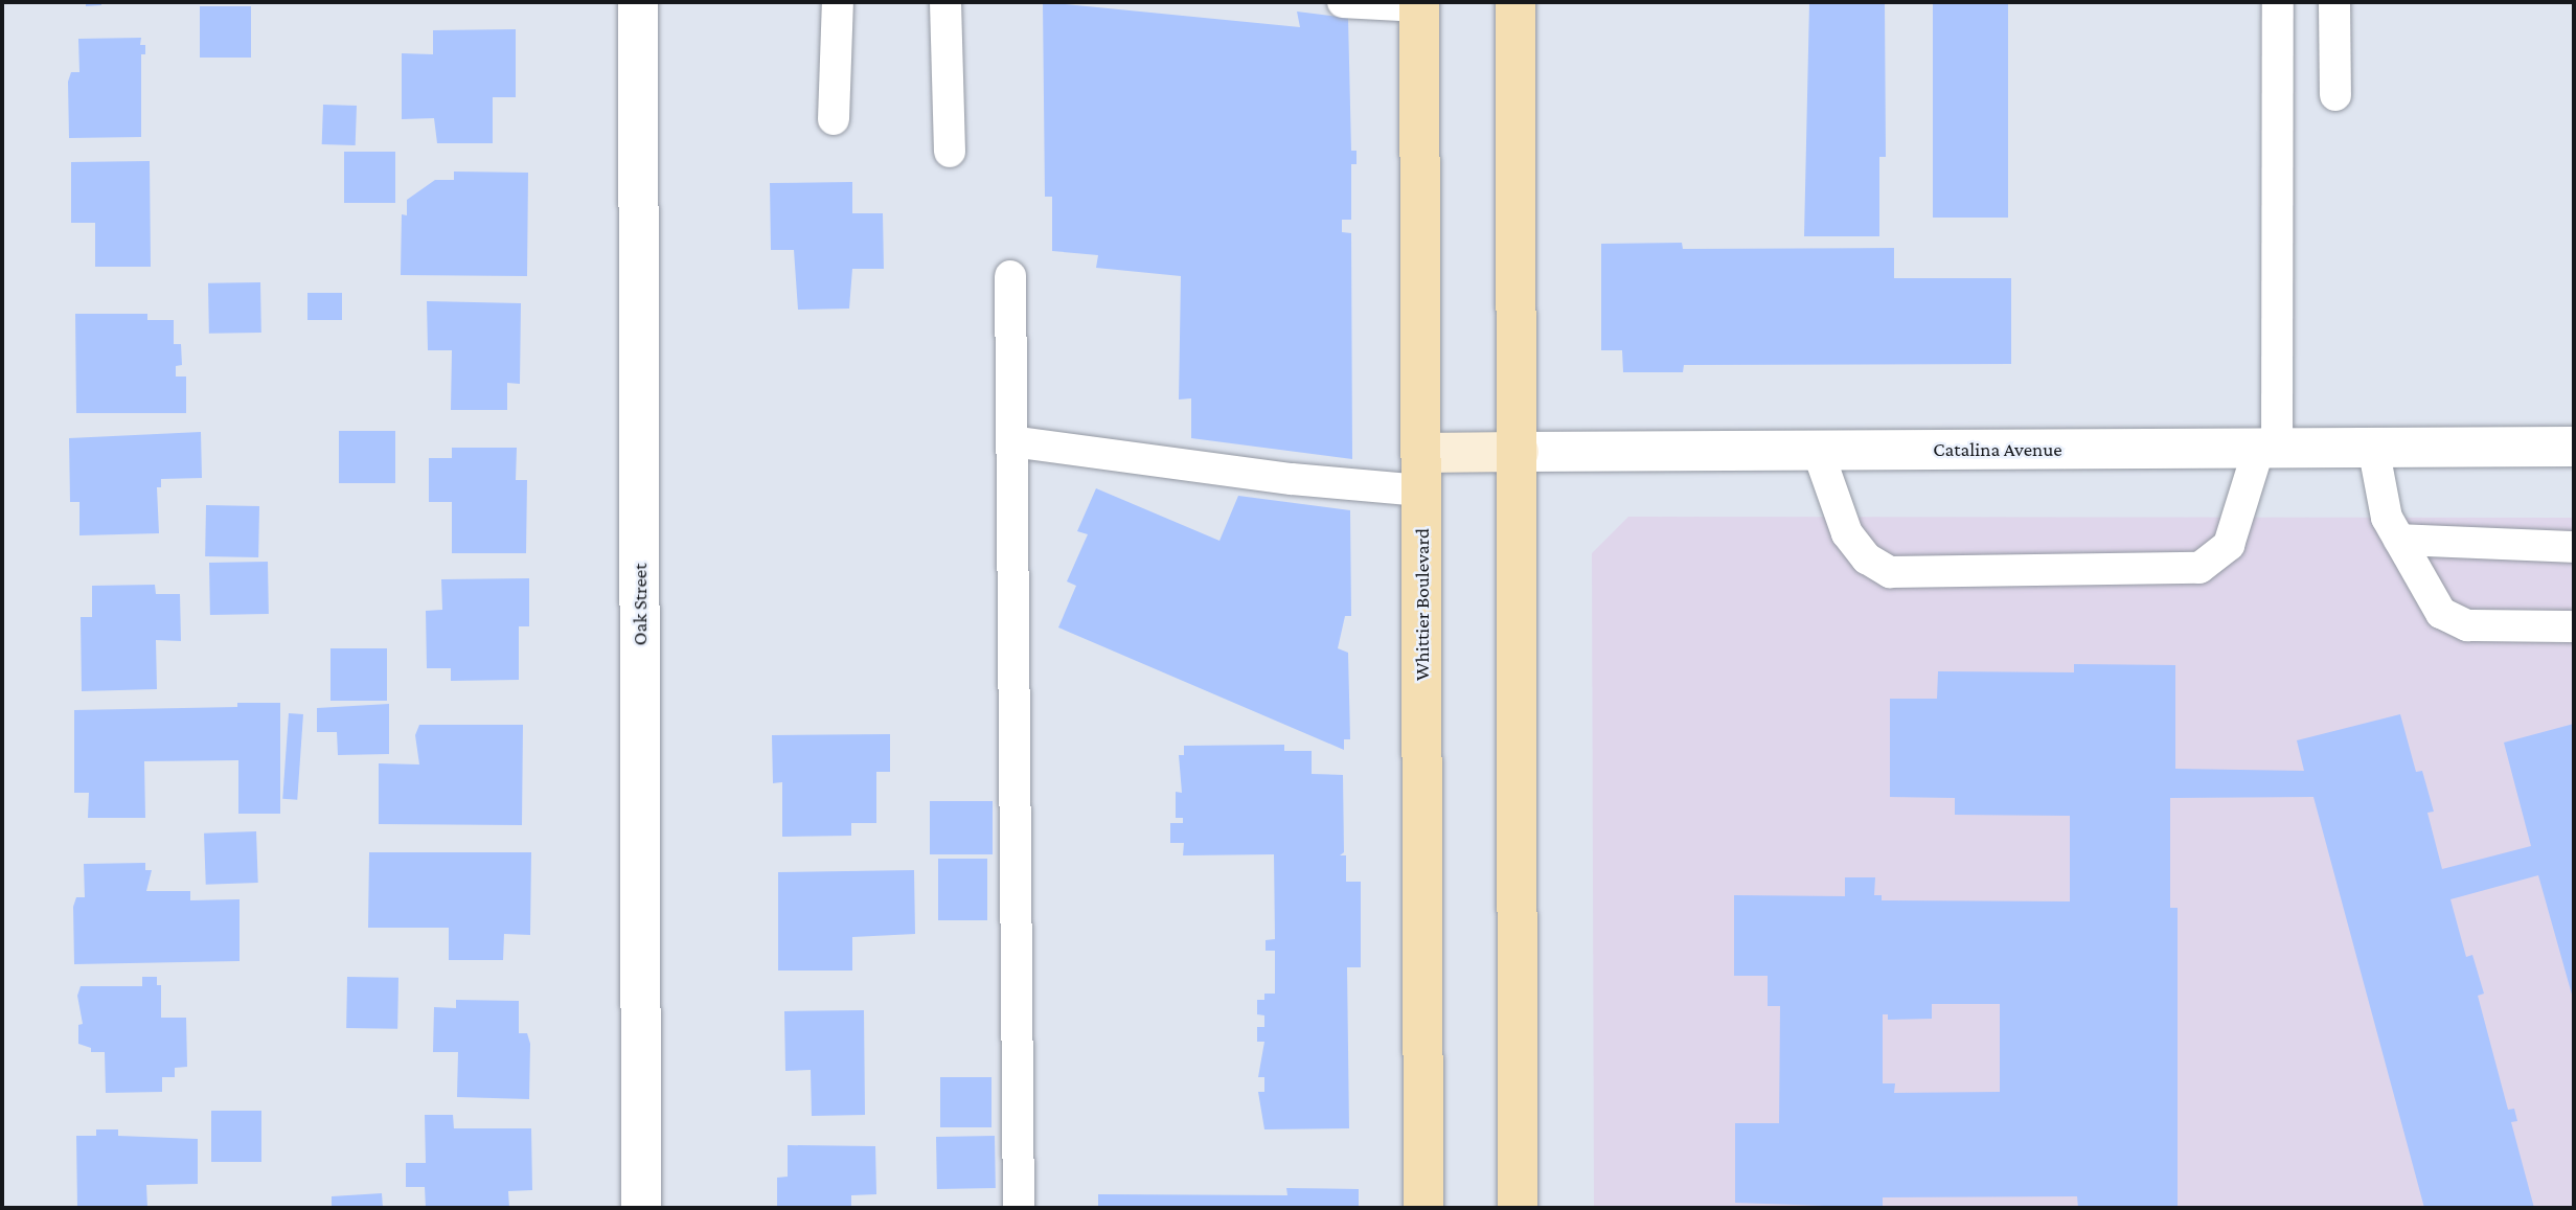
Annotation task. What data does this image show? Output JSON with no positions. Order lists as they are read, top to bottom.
{
  "streets": {
    "main road": ["Whittier Boulevard"],
    "street": ["Catalina Avenue", "Oak Street"]
  },
  "crossings": [
    ["Catalina Avenue", "Whittier Boulevard"]
  ]
}
